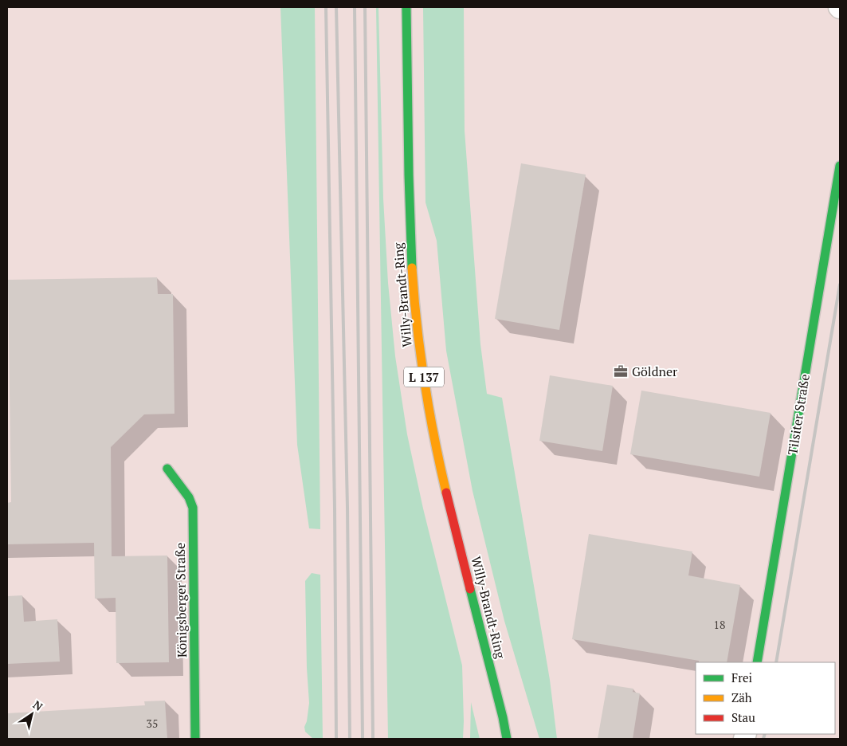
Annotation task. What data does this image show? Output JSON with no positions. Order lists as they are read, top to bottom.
{
  "streets": {
    "street": [
      "Willy-Brandt-Ring",
      "L 137",
      "Tilsiter Straße",
      "Königsberger Straße"
    ]
  },
  "places": {
    "office": ["Göldner"]
  },
  "house_numbers": ["18", "35"],
  "legend": ["Frei", "Zäh", "Stau"],
  "north": "top right"
}
